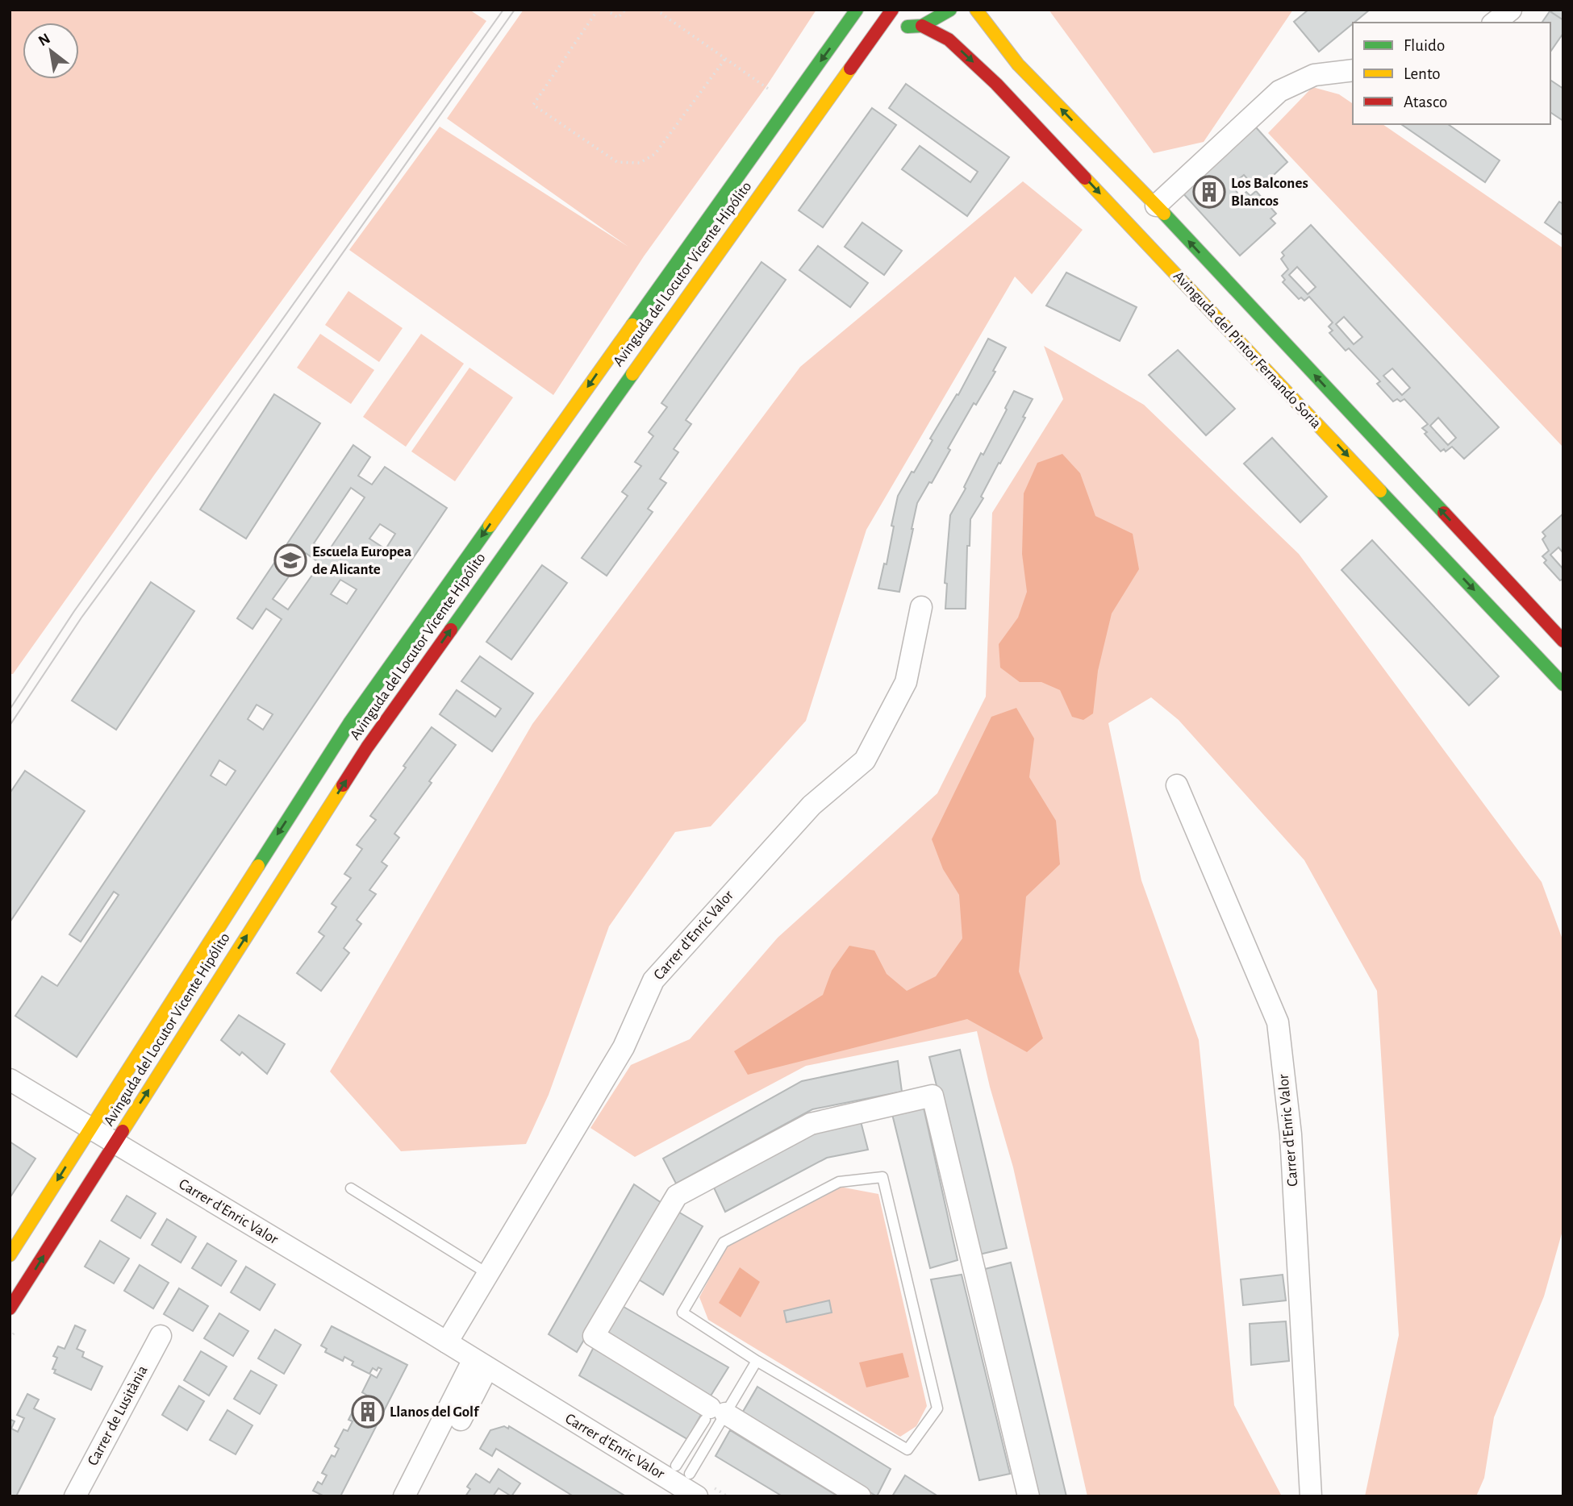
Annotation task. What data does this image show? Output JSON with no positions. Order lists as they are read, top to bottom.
{
  "streets": {
    "main road": ["Avinguda del Locutor Vicente Hipólito", "Avinguda del Pintor Fernando Soria"],
    "street": ["Carrer d'Enric Valor", "Carrer de Lusitània"]
  },
  "crossings": [
    ["Avinguda del Locutor Vicente Hipólito", "Carrer d'Enric Valor"]
  ],
  "places": {
    "building": ["Los Balcones Blancos", "Llanos del Golf"],
    "school or university": ["Escuela Europea de Alicante"]
  },
  "legend": ["Fluido", "Lento", "Atasco"],
  "north": "top left"
}
